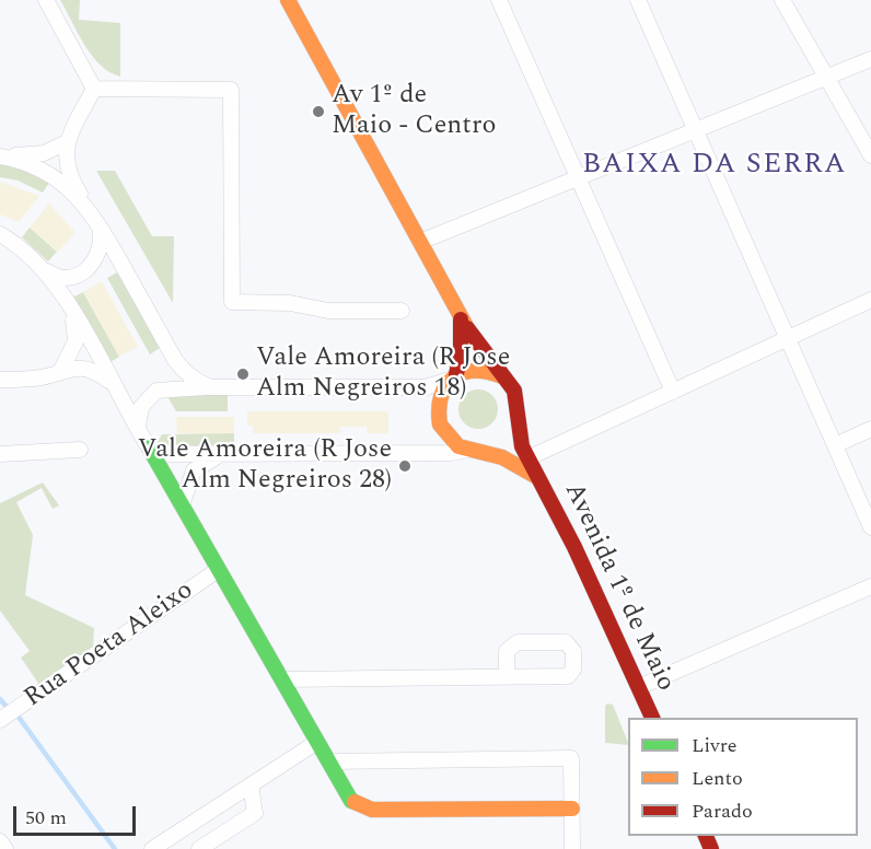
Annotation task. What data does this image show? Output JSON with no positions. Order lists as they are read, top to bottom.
{
  "streets": {
    "main road": ["Avenida 1º de Maio"],
    "street": ["Rua Poeta Aleixo"]
  },
  "districts": ["BAIXA DA SERRA"],
  "places": ["Av 1º de Maio - Centro", "Vale Amoreira (R Jose Alm Negreiros 18)", "Vale Amoreira (R Jose Alm Negreiros 28)"],
  "legend": ["Livre", "Lento", "Parado"],
  "scale_bar": "50 m"
}
